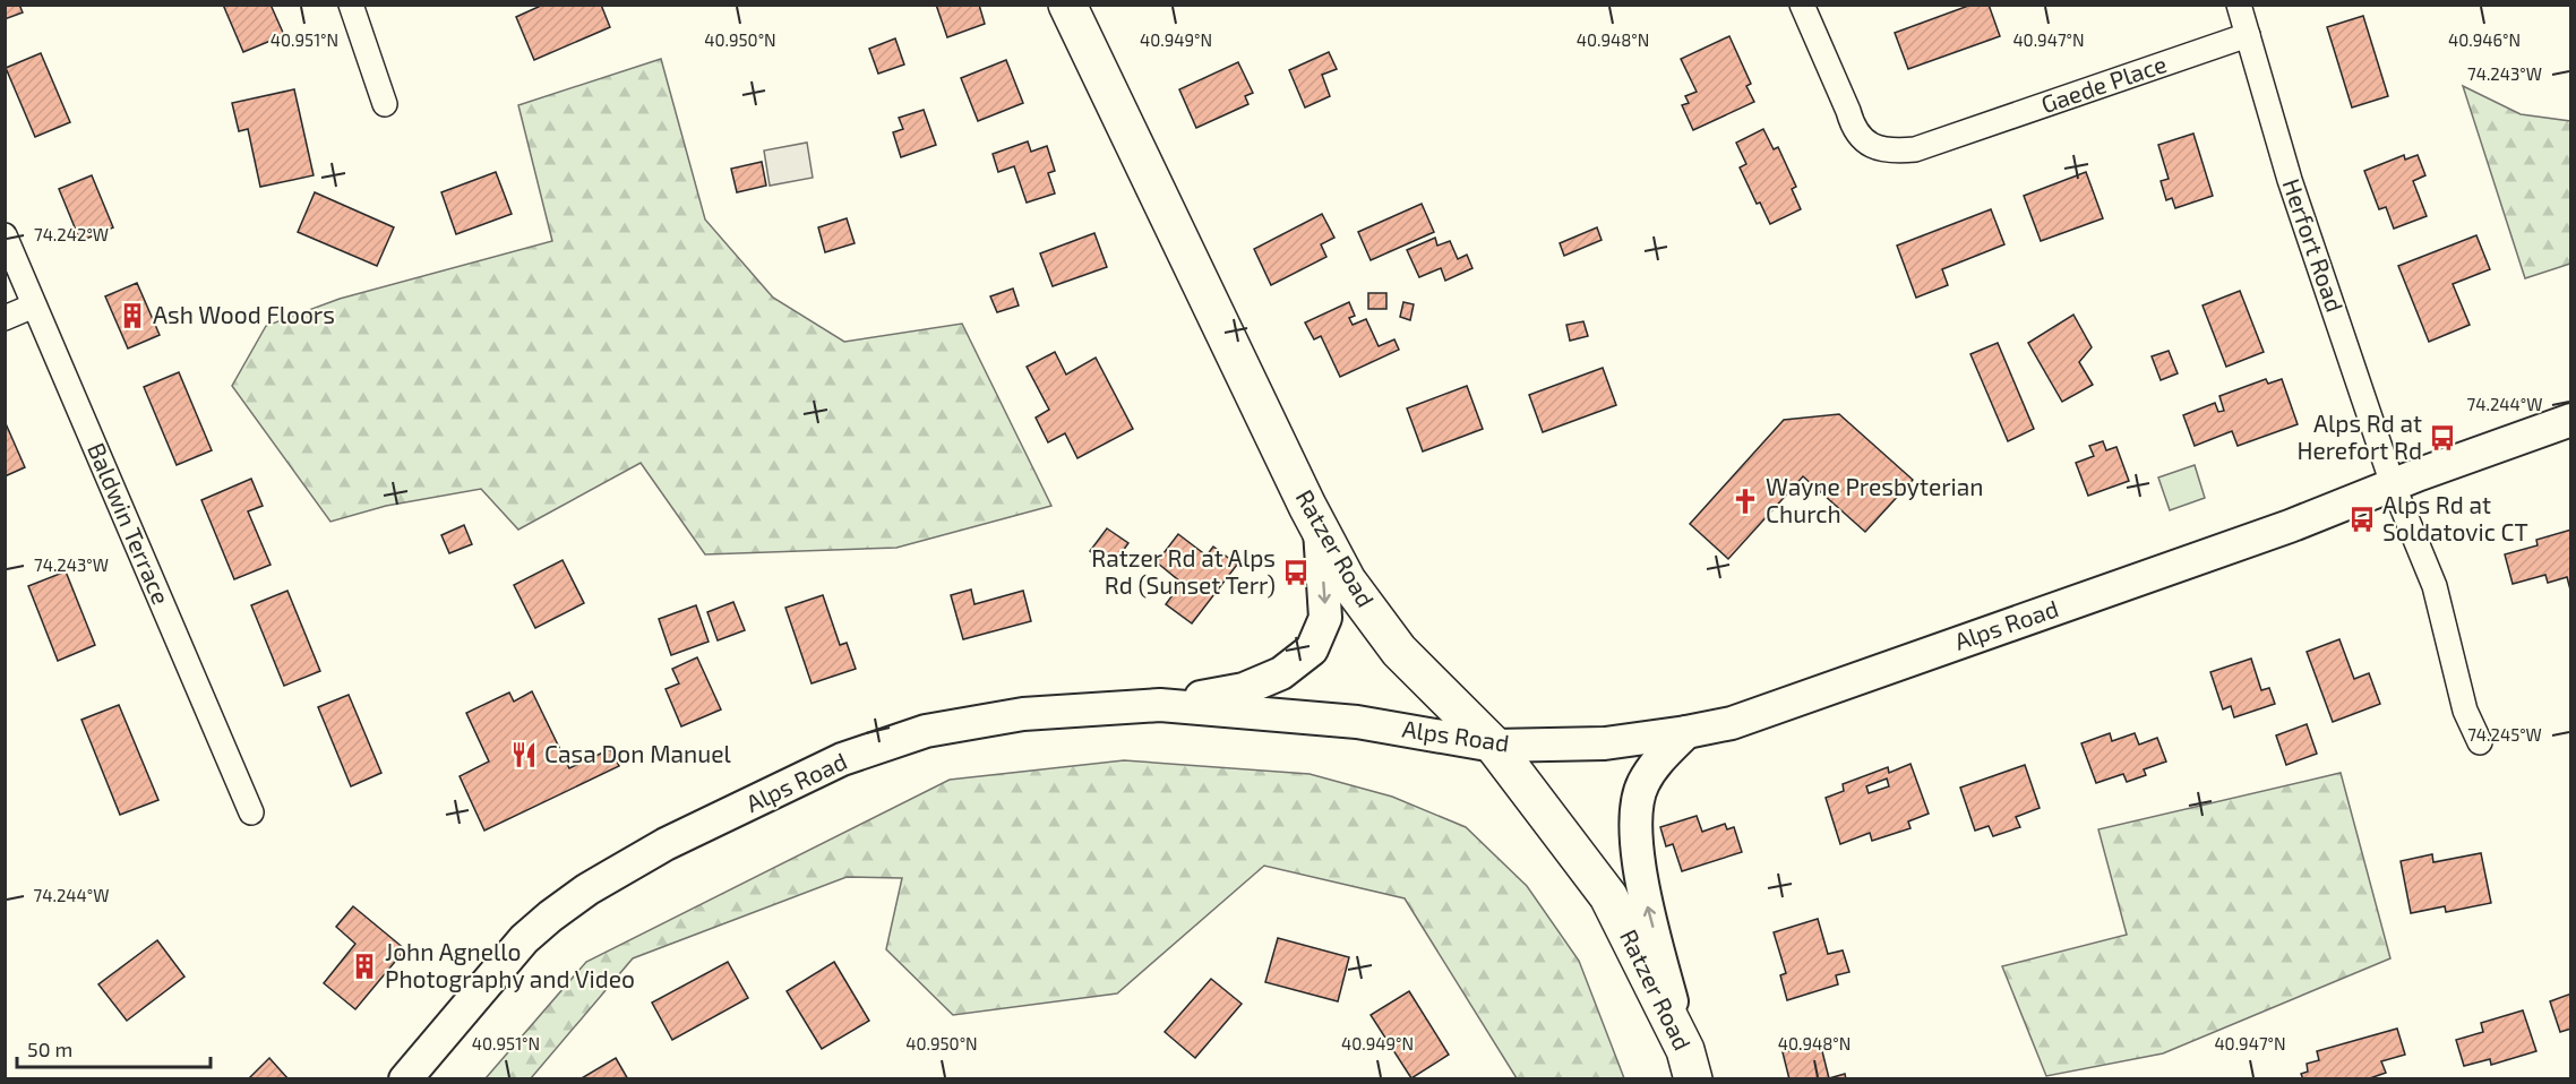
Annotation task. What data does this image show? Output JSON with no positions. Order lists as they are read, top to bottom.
{
  "streets": {
    "main road": ["Ratzer Road", "Alps Road"],
    "street": ["Gaede Place", "Herfort Road", "Baldwin Terrace"]
  },
  "crossings": [
    ["Gaede Place", "Herfort Road"],
    ["Herfort Road", "Alps Road"],
    ["Ratzer Road", "Alps Road"]
  ],
  "places": {
    "building": ["Ash Wood Floors", "John Agnello Photography and Video"],
    "bus stop": ["Alps Rd at Herefort Rd", "Alps Rd at Soldatovic CT", "Ratzer Rd at Alps Rd (Sunset Terr)"],
    "church": ["Wayne Presbyterian Church"],
    "restaurant": ["Casa Don Manuel"]
  },
  "scale_bar": "50 m",
  "coordinates": [
    "40.946°N",
    "40.951°N",
    "40.950°N",
    "40.949°N",
    "40.948°N",
    "40.947°N",
    "74.243°W",
    "74.242°W",
    "74.244°W",
    "74.245°W"
  ]
}
